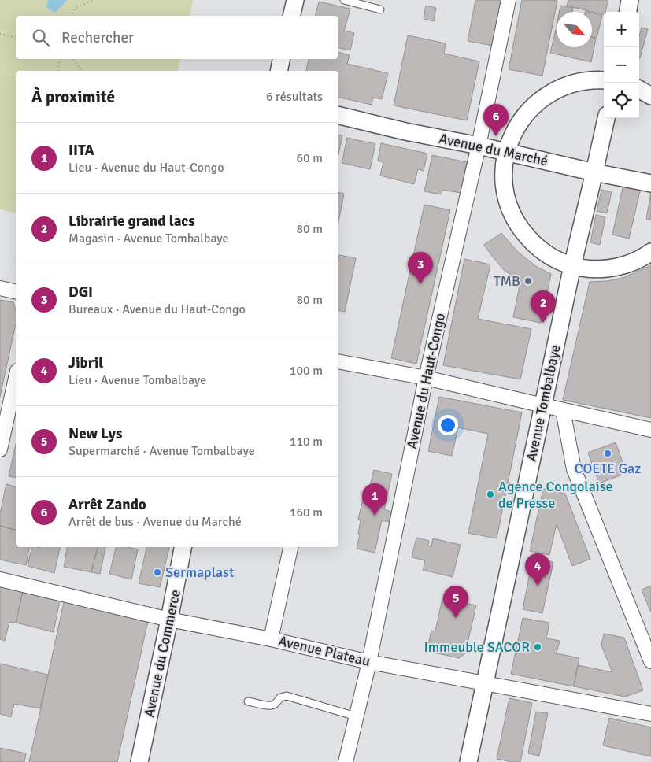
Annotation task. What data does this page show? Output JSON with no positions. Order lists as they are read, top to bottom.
{
  "streets": {
    "street": [
      "Avenue du Marché",
      "Avenue du Haut-Congo",
      "Avenue Tombalbaye",
      "Avenue Plateau",
      "Avenue du Commerce"
    ]
  },
  "crossings": [
    ["Avenue du Marché", "Avenue du Haut-Congo"],
    ["Avenue du Marché", "Avenue Tombalbaye"],
    ["Avenue du Haut-Congo", "Avenue Plateau"],
    ["Avenue Tombalbaye", "Avenue Plateau"],
    ["Avenue Plateau", "Avenue du Commerce"]
  ],
  "places": [
    "TMB",
    "COETE Gaz",
    "Agence Congolaise de Presse",
    "Sermaplast",
    "Immeuble SACOR"
  ],
  "north": "bottom right",
  "page": {
    "map_buttons": ["+", "−"],
    "search": "Rechercher",
    "heading": ["À proximité", "6 résultats"],
    "pins": [
      "6",
      "3",
      "2",
      "1",
      "4",
      "5"
    ],
    "list": [
      {
        "mark": "1",
        "name": "IITA",
        "note": "Lieu · Avenue du Haut-Congo",
        "value": "60 m"
      },
      {
        "mark": "2",
        "name": "Librairie grand lacs",
        "note": "Magasin · Avenue Tombalbaye",
        "value": "80 m"
      },
      {
        "mark": "3",
        "name": "DGI",
        "note": "Bureaux · Avenue du Haut-Congo",
        "value": "80 m"
      },
      {
        "mark": "4",
        "name": "Jibril",
        "note": "Lieu · Avenue Tombalbaye",
        "value": "100 m"
      },
      {
        "mark": "5",
        "name": "New Lys",
        "note": "Supermarché · Avenue Tombalbaye",
        "value": "110 m"
      },
      {
        "mark": "6",
        "name": "Arrêt Zando",
        "note": "Arrêt de bus · Avenue du Marché",
        "value": "160 m"
      }
    ]
  }
}
